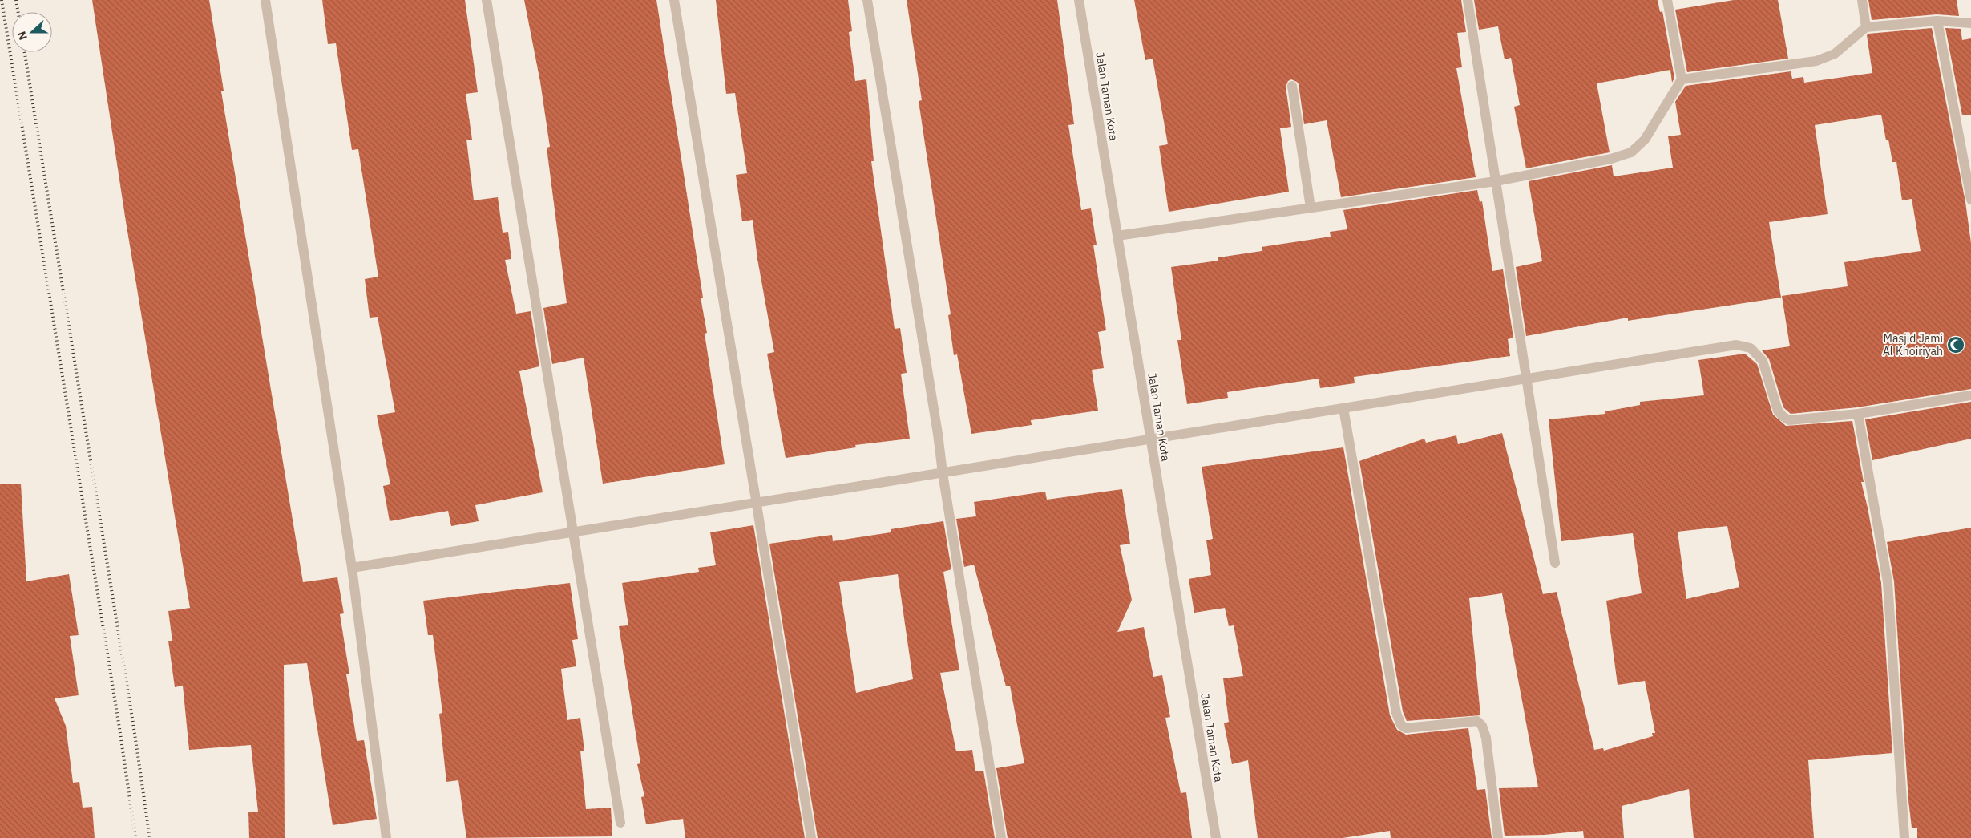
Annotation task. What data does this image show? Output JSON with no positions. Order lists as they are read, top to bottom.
{
  "streets": {
    "street": ["Jalan Taman Kota"]
  },
  "places": {
    "mosque": ["Masjid Jami Al Khoiriyah"]
  },
  "north": "left"
}
